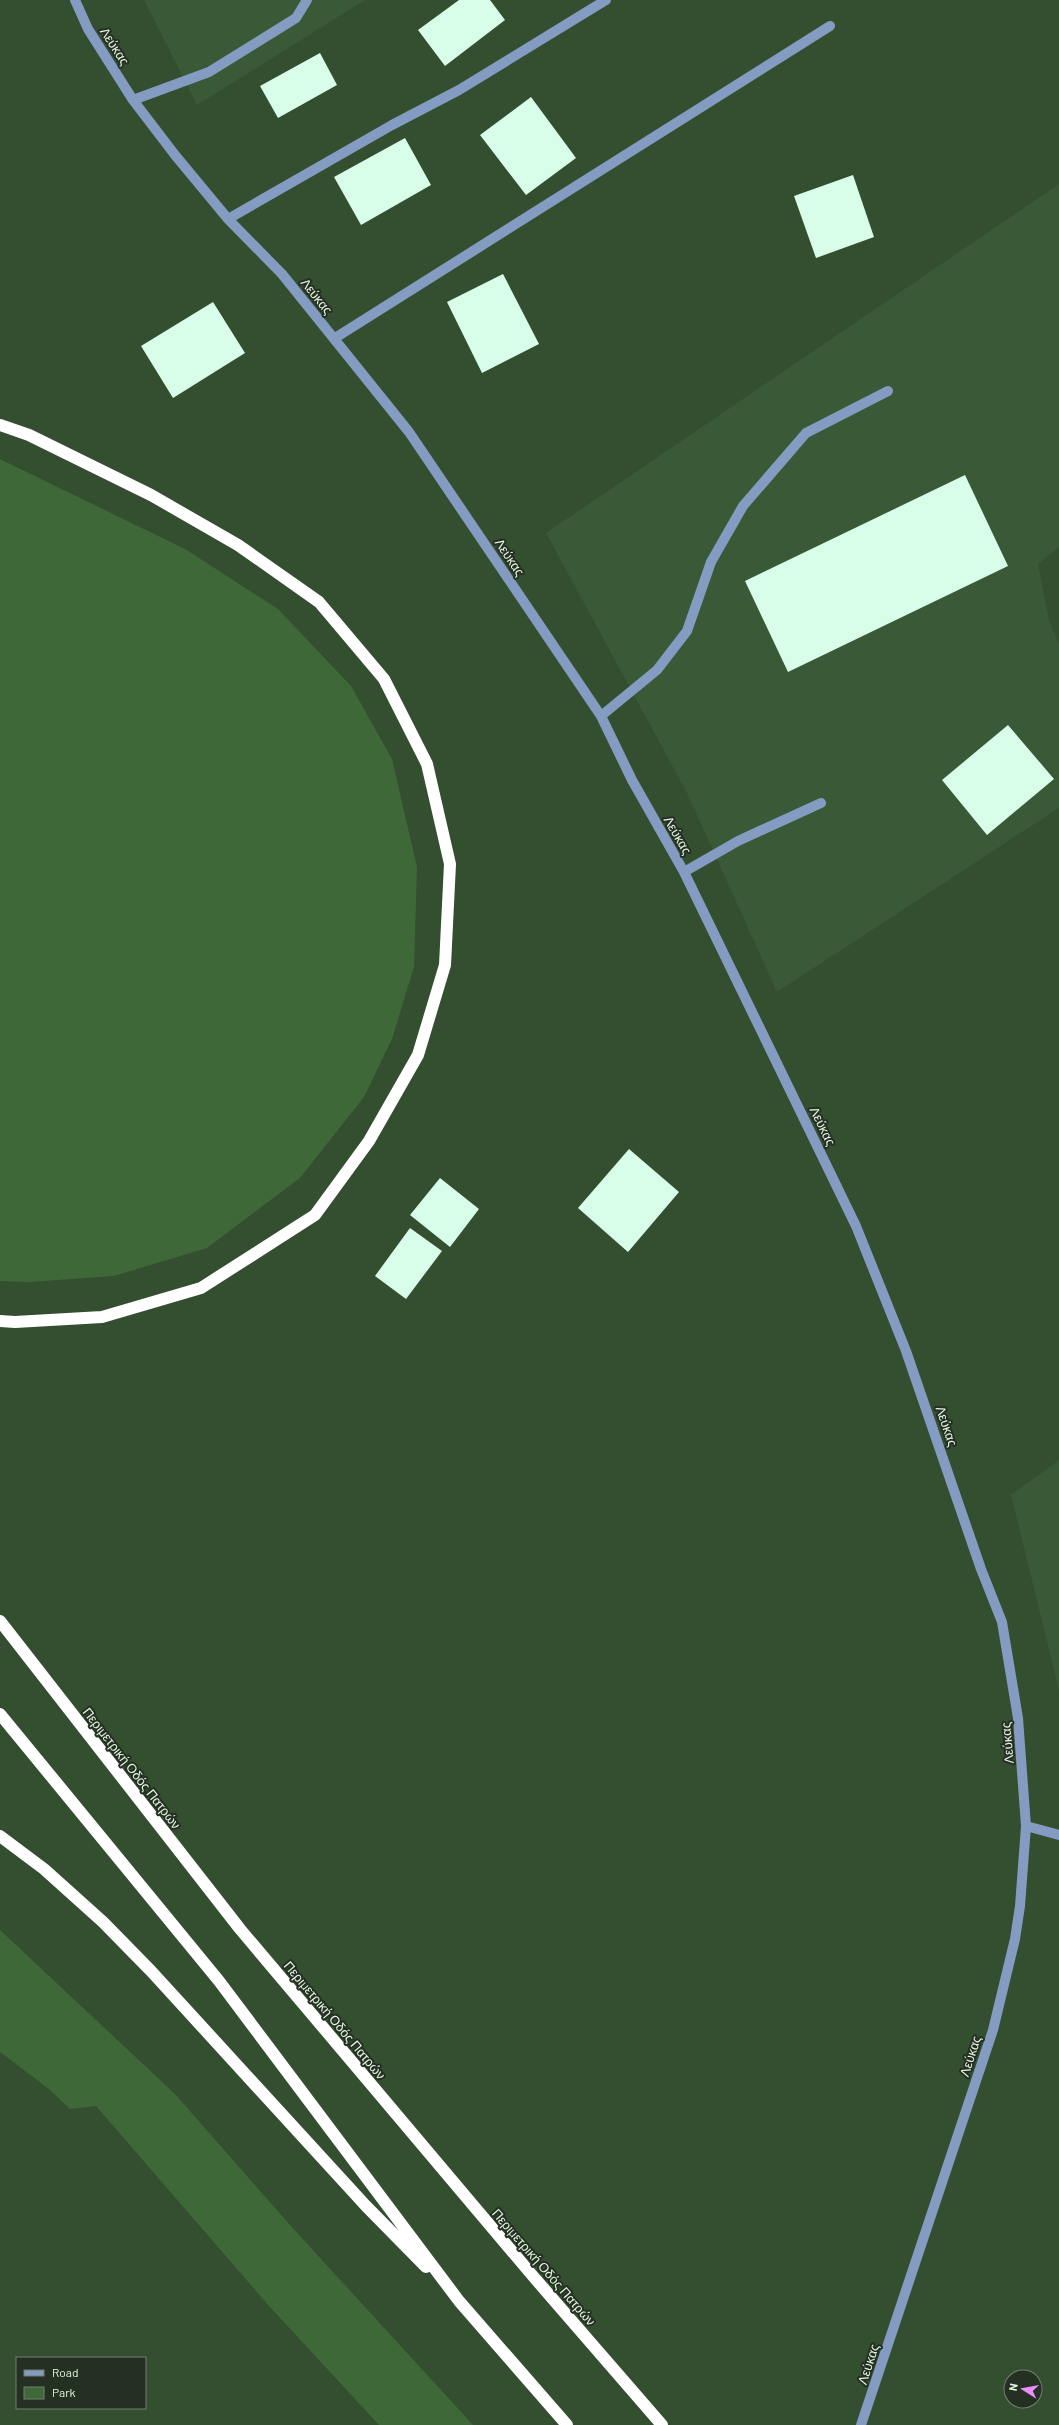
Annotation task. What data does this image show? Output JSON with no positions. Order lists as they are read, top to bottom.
{
  "streets": {
    "highway": ["Περιμετρική Οδός Πατρών"],
    "street": ["Λεύκας"]
  },
  "legend": ["Road", "Park"],
  "north": "left"
}
